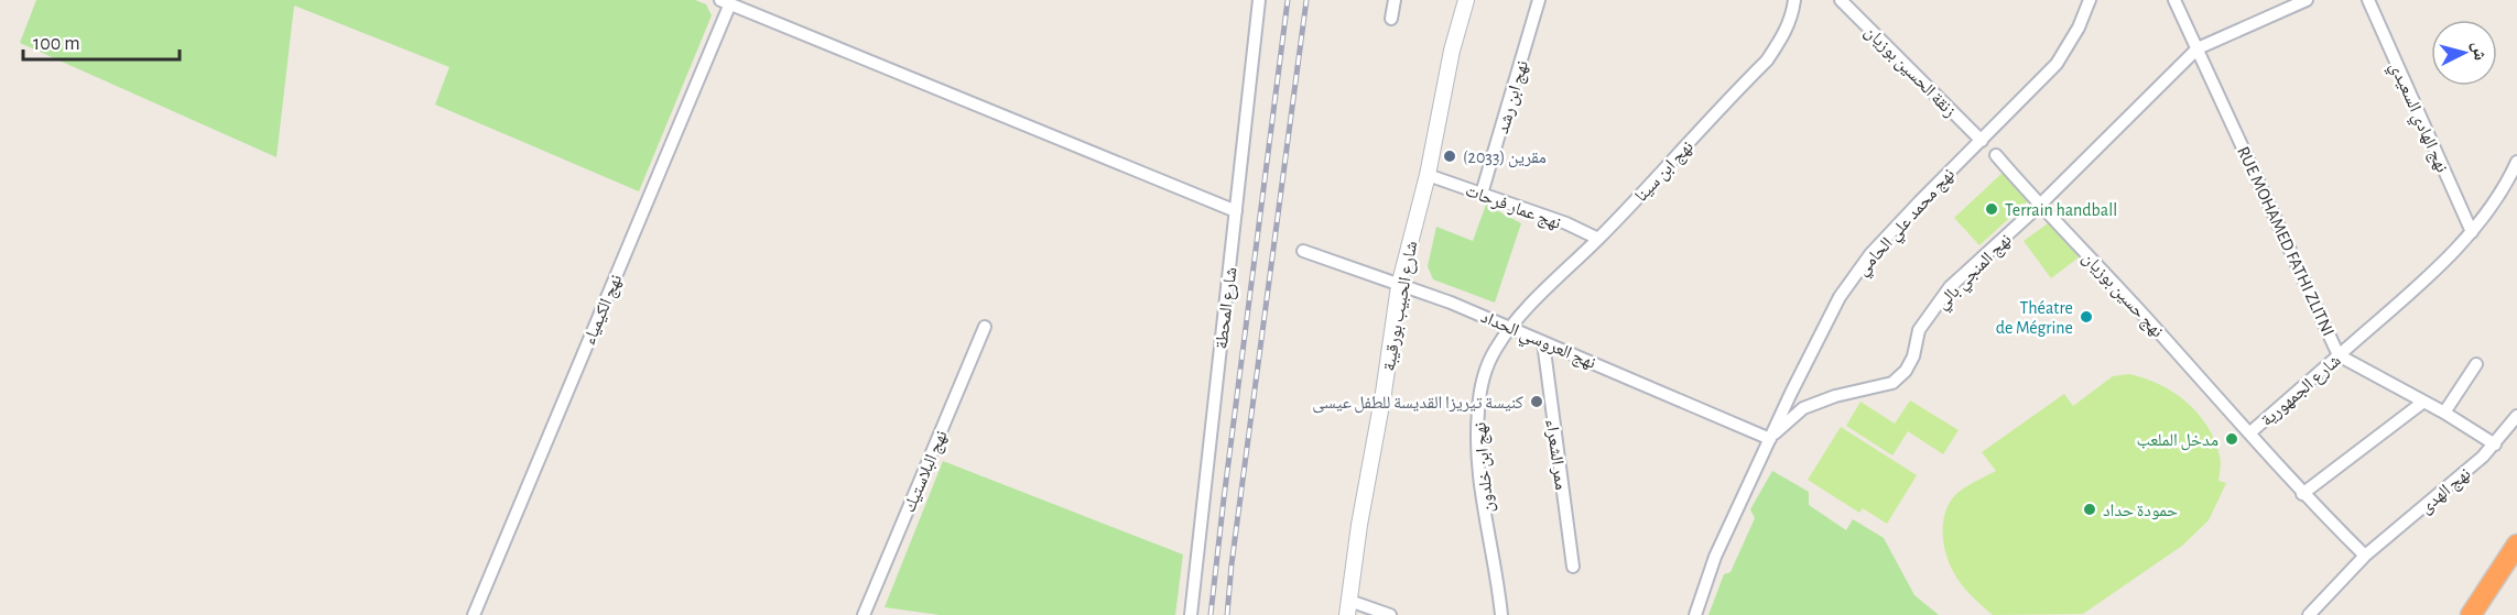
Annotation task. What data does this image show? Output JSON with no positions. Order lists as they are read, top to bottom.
{
  "streets": {
    "street": [
      "زنقة الحسين بوزيان",
      "نهج ابن رشد",
      "نهج الهادي السعيدي",
      "نهج ابن سينا",
      "نهج عمار فرحات",
      "نهج محمد علي الحامي",
      "RUE MOHAMED FATHI ZLITNI",
      "نهج المنجي بالي",
      "نهج حسين بوزيان",
      "شارع الحبيب بورقيبة",
      "شارع المحطة",
      "نهج الكيمياء",
      "نهج العروسي الحداد",
      "شارع الجمهورية",
      "ممر الشعراء",
      "نهج ابن خلدون",
      "نهج البلاستيك",
      "نهج الهدى"
    ]
  },
  "crossings": [
    ["زنقة الحسين بوزيان", "نهج محمد علي الحامي"],
    ["نهج ابن رشد", "نهج عمار فرحات"],
    ["نهج الهادي السعيدي", "شارع الجمهورية"],
    ["نهج ابن سينا", "نهج عمار فرحات"],
    ["نهج ابن سينا", "نهج العروسي الحداد"],
    ["نهج ابن سينا", "نهج ابن خلدون"],
    ["نهج عمار فرحات", "شارع الحبيب بورقيبة"],
    ["نهج محمد علي الحامي", "نهج المنجي بالي"],
    ["نهج محمد علي الحامي", "نهج العروسي الحداد"],
    ["RUE MOHAMED FATHI ZLITNI", "نهج المنجي بالي"],
    ["RUE MOHAMED FATHI ZLITNI", "شارع الجمهورية"],
    ["RUE MOHAMED FATHI ZLITNI", "نهج الهدى"],
    ["نهج المنجي بالي", "نهج حسين بوزيان"],
    ["نهج المنجي بالي", "نهج العروسي الحداد"],
    ["نهج حسين بوزيان", "شارع الجمهورية"],
    ["شارع الحبيب بورقيبة", "نهج العروسي الحداد"],
    ["نهج العروسي الحداد", "ممر الشعراء"],
    ["نهج العروسي الحداد", "نهج ابن خلدون"],
    ["شارع الجمهورية", "نهج الهدى"]
  ],
  "places": [
    "مقرين (2033)",
    "Terrain handball",
    "Théatre de Mégrine",
    "كنيسة تيريزا القديسة للطفل عيسى",
    "مدخل الملعب",
    "حمودة حداد"
  ],
  "scale_bar": "100 m",
  "north": "right"
}
